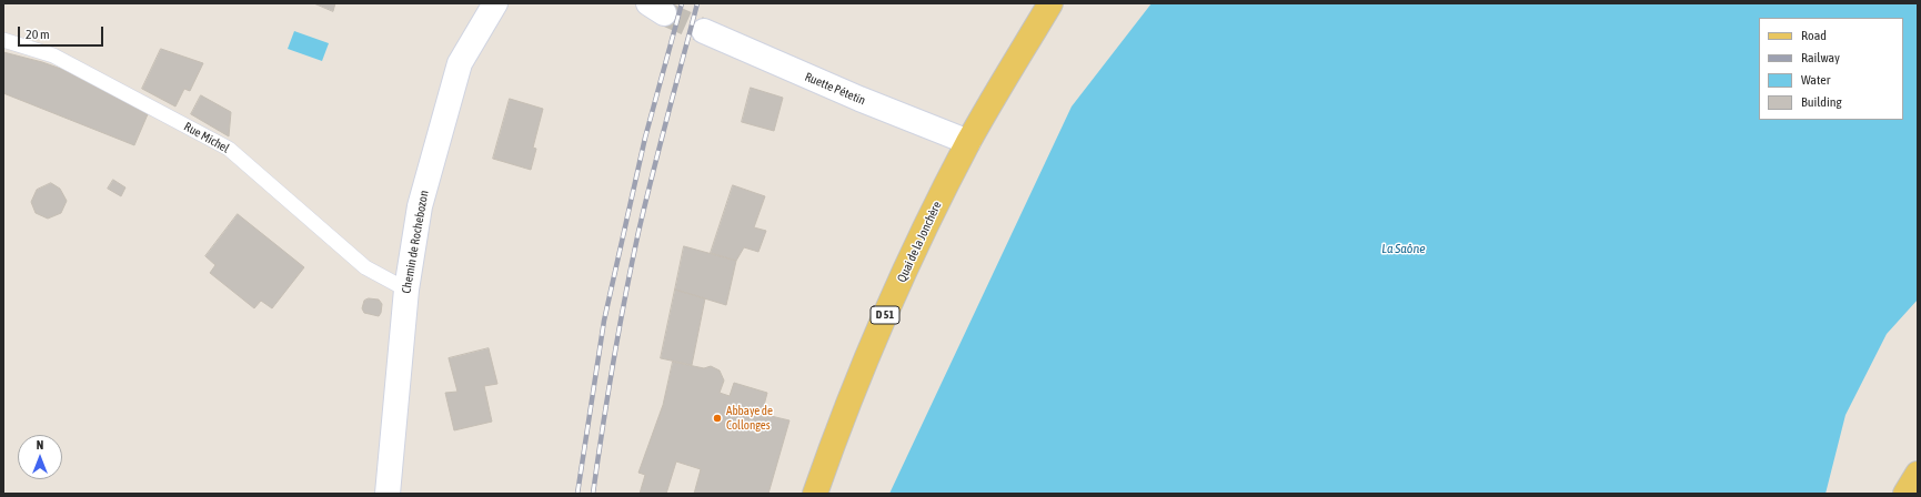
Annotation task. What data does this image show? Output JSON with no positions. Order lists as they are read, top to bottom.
{
  "streets": {
    "main road": ["Quai de la Jonchère", "D 51"],
    "street": ["Ruette Pétetin", "Chemin de Rochebozon"],
    "lane": ["Rue Michel"]
  },
  "crossings": [
    ["Ruette Pétetin", "Quai de la Jonchère"],
    ["Rue Michel", "Chemin de Rochebozon"]
  ],
  "water": ["La Saône"],
  "places": ["Abbaye de Collonges"],
  "legend": [
    "Road",
    "Railway",
    "Water",
    "Building"
  ],
  "scale_bar": "20 m",
  "north": "top"
}
